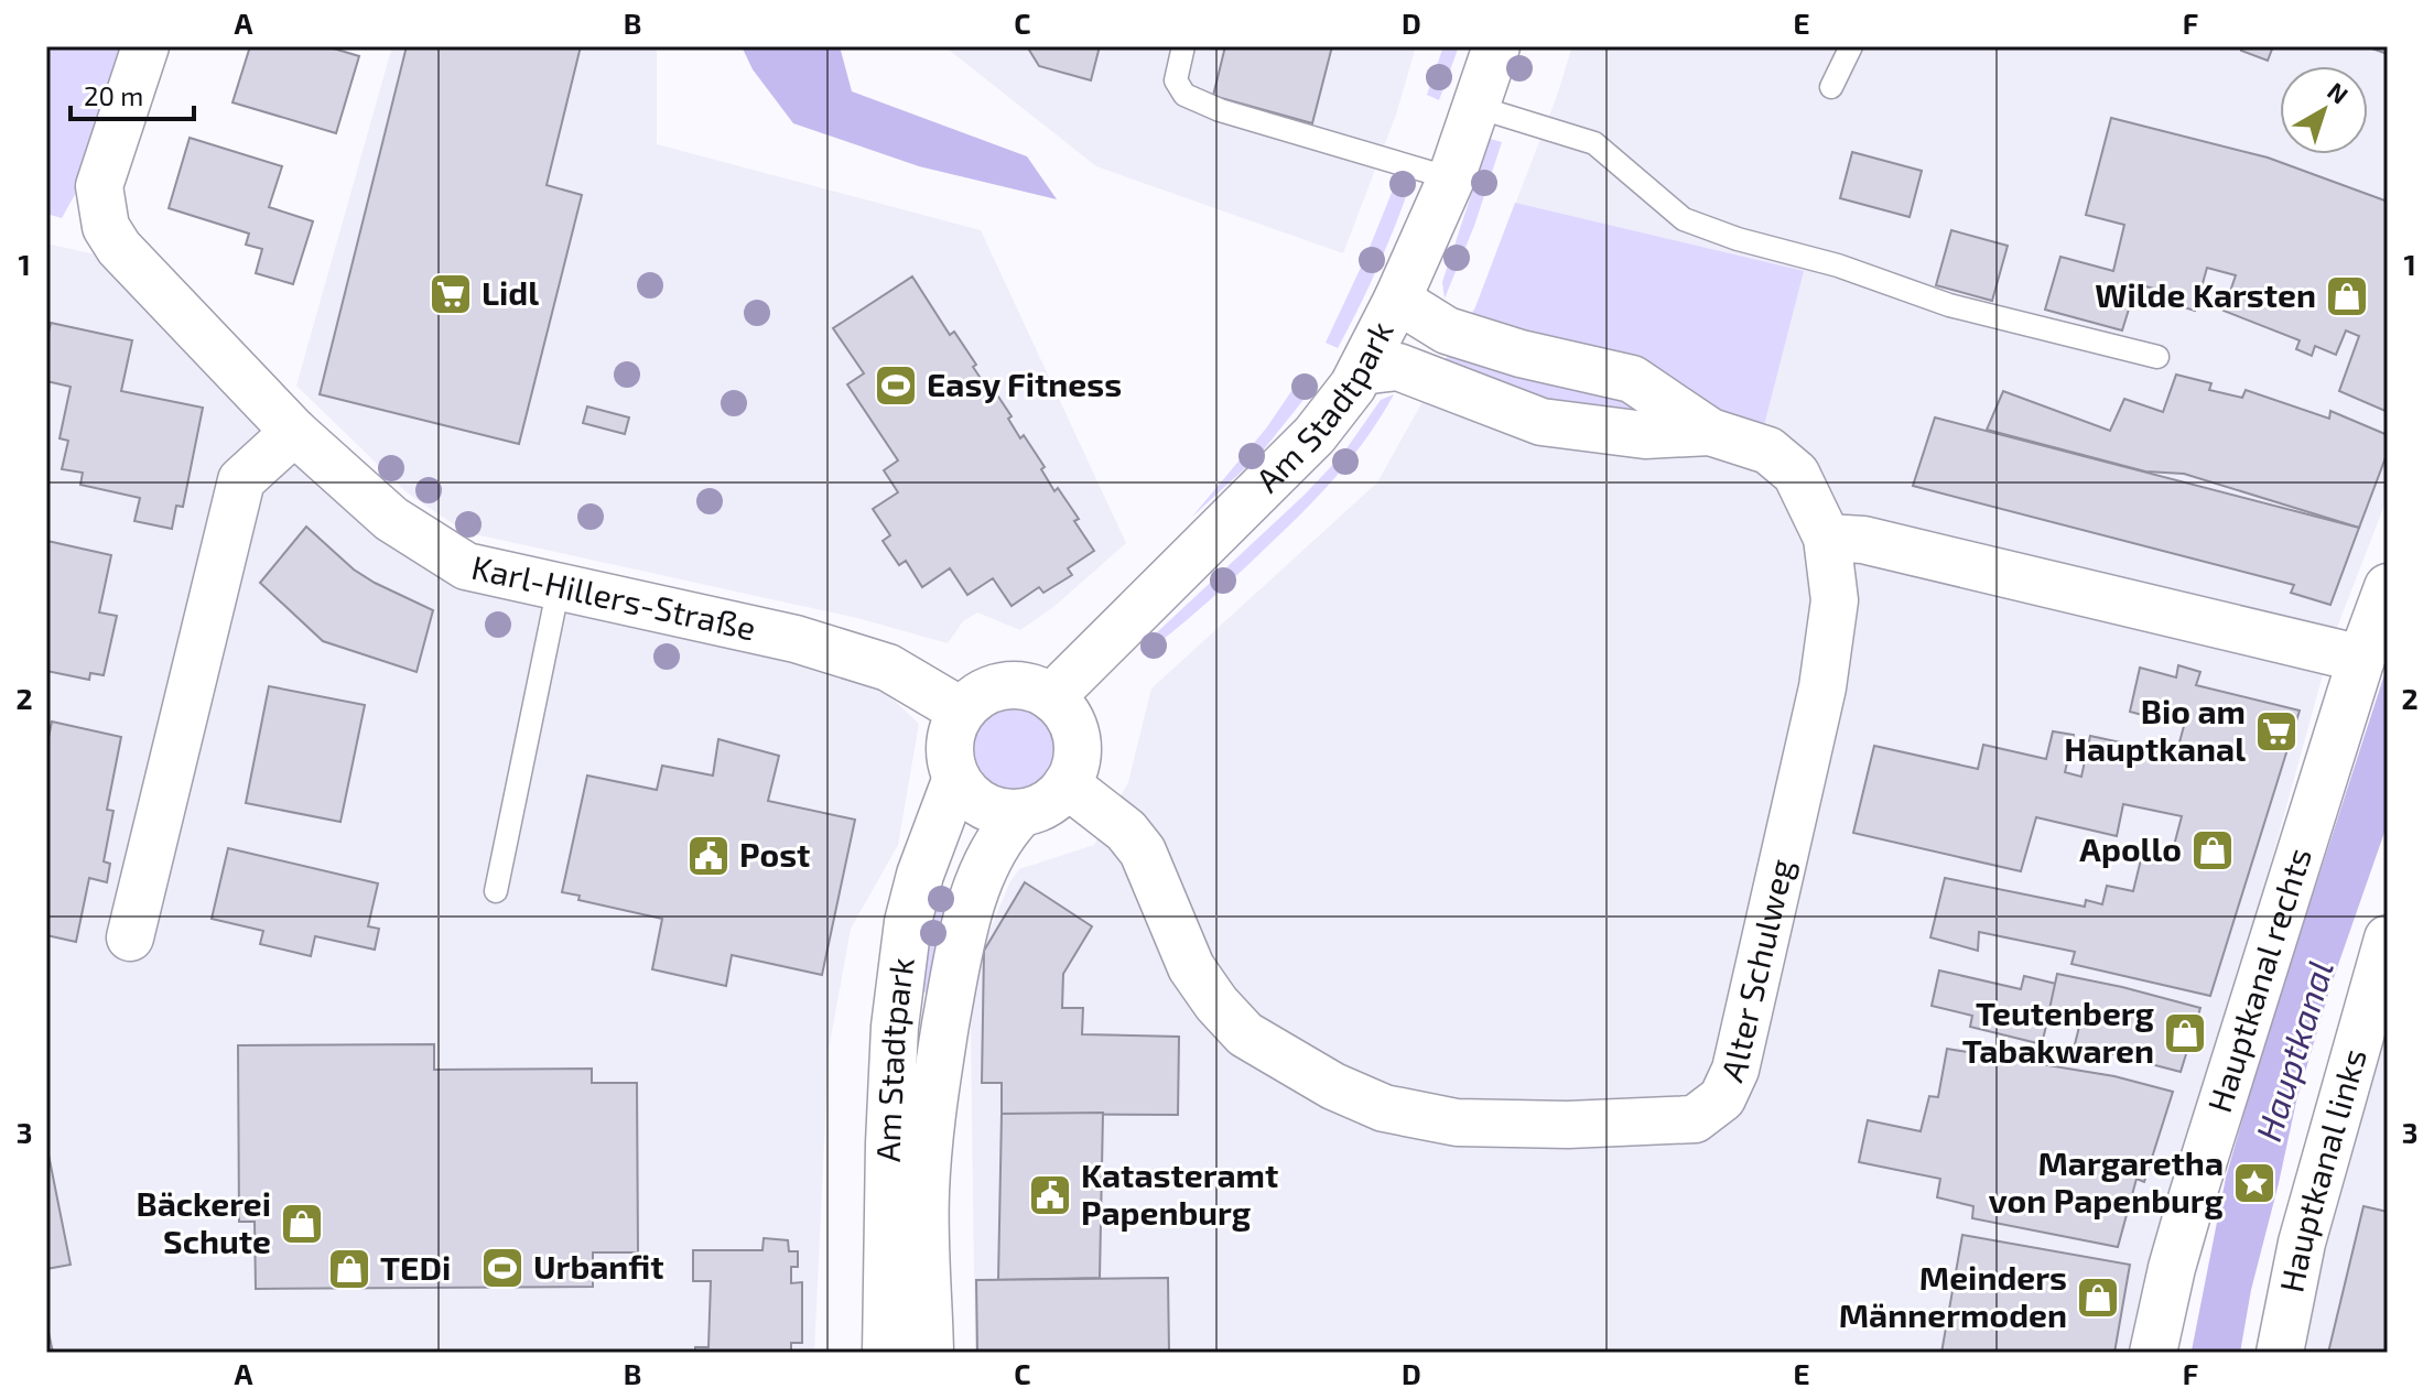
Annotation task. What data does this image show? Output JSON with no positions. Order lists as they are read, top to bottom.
{
  "streets": {
    "street": [
      "Am Stadtpark",
      "Karl-Hillers-Straße",
      "Alter Schulweg",
      "Hauptkanal rechts",
      "Hauptkanal links"
    ]
  },
  "crossings": [
    ["Am Stadtpark", "Karl-Hillers-Straße"],
    ["Am Stadtpark", "Alter Schulweg"],
    ["Karl-Hillers-Straße", "Alter Schulweg"]
  ],
  "water": ["Hauptkanal"],
  "places": {
    "supermarket": ["Lidl", "Bio am Hauptkanal"],
    "shop": [
      "Wilde Karsten",
      "Apollo",
      "Teutenberg Tabakwaren",
      "Bäckerei Schute",
      "TEDi",
      "Meinders Männermoden"
    ],
    "sports": ["Easy Fitness", "Urbanfit"],
    "public building": ["Post", "Katasteramt Papenburg"],
    "place": ["Margaretha von Papenburg"]
  },
  "scale_bar": "20 m",
  "north": "top right",
  "grid": {
    "columns": [
      "A",
      "B",
      "C",
      "D",
      "E",
      "F"
    ],
    "rows": ["1", "2", "3"]
  }
}
